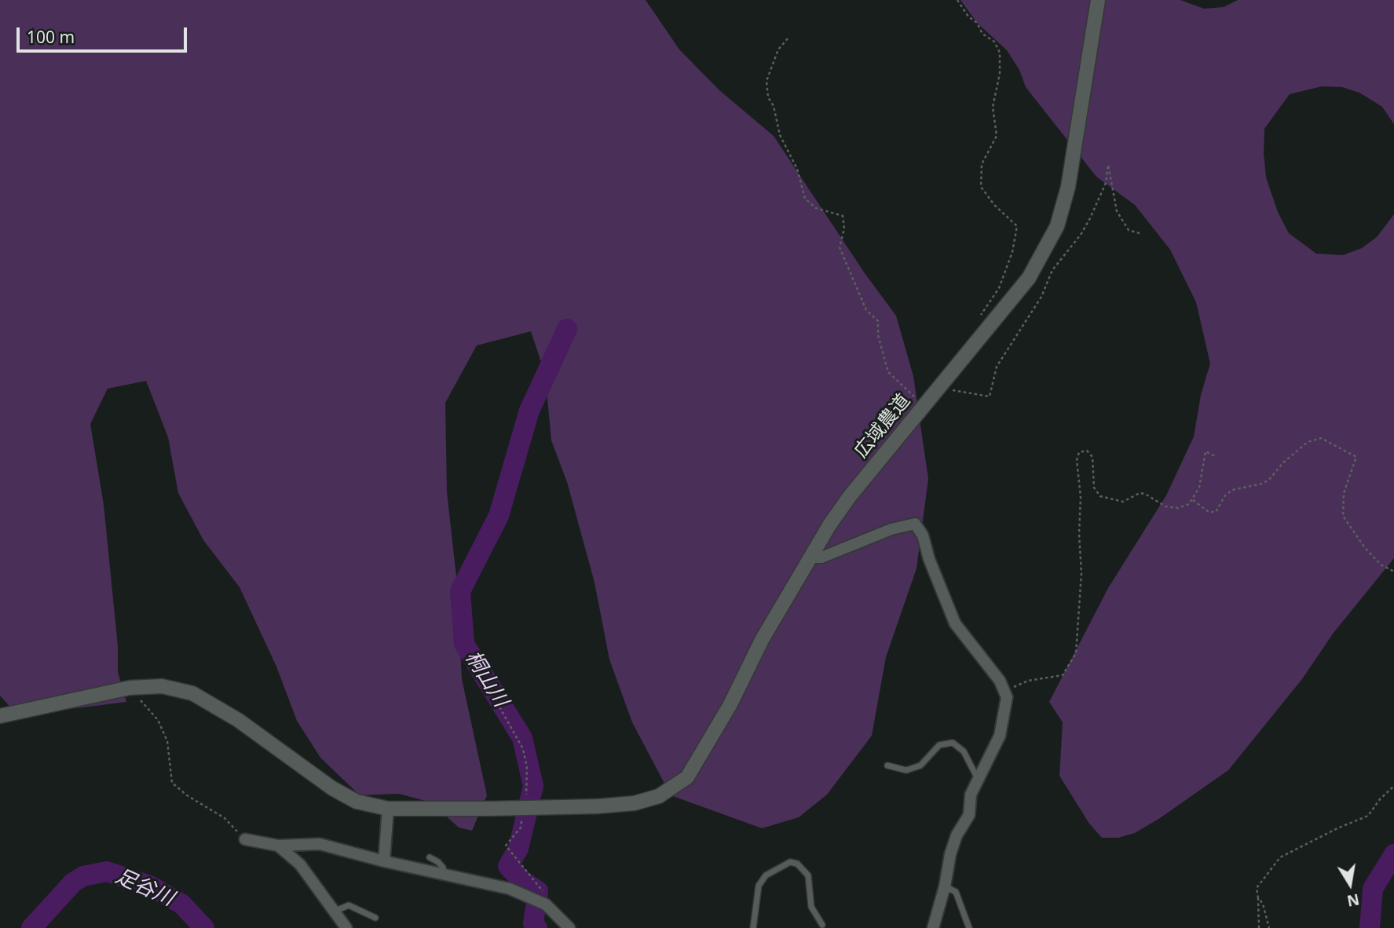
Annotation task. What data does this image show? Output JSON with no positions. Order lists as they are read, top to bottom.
{
  "streets": {
    "street": ["広域農道"]
  },
  "water": ["桐山川", "足谷川"],
  "scale_bar": "100 m",
  "north": "bottom"
}
